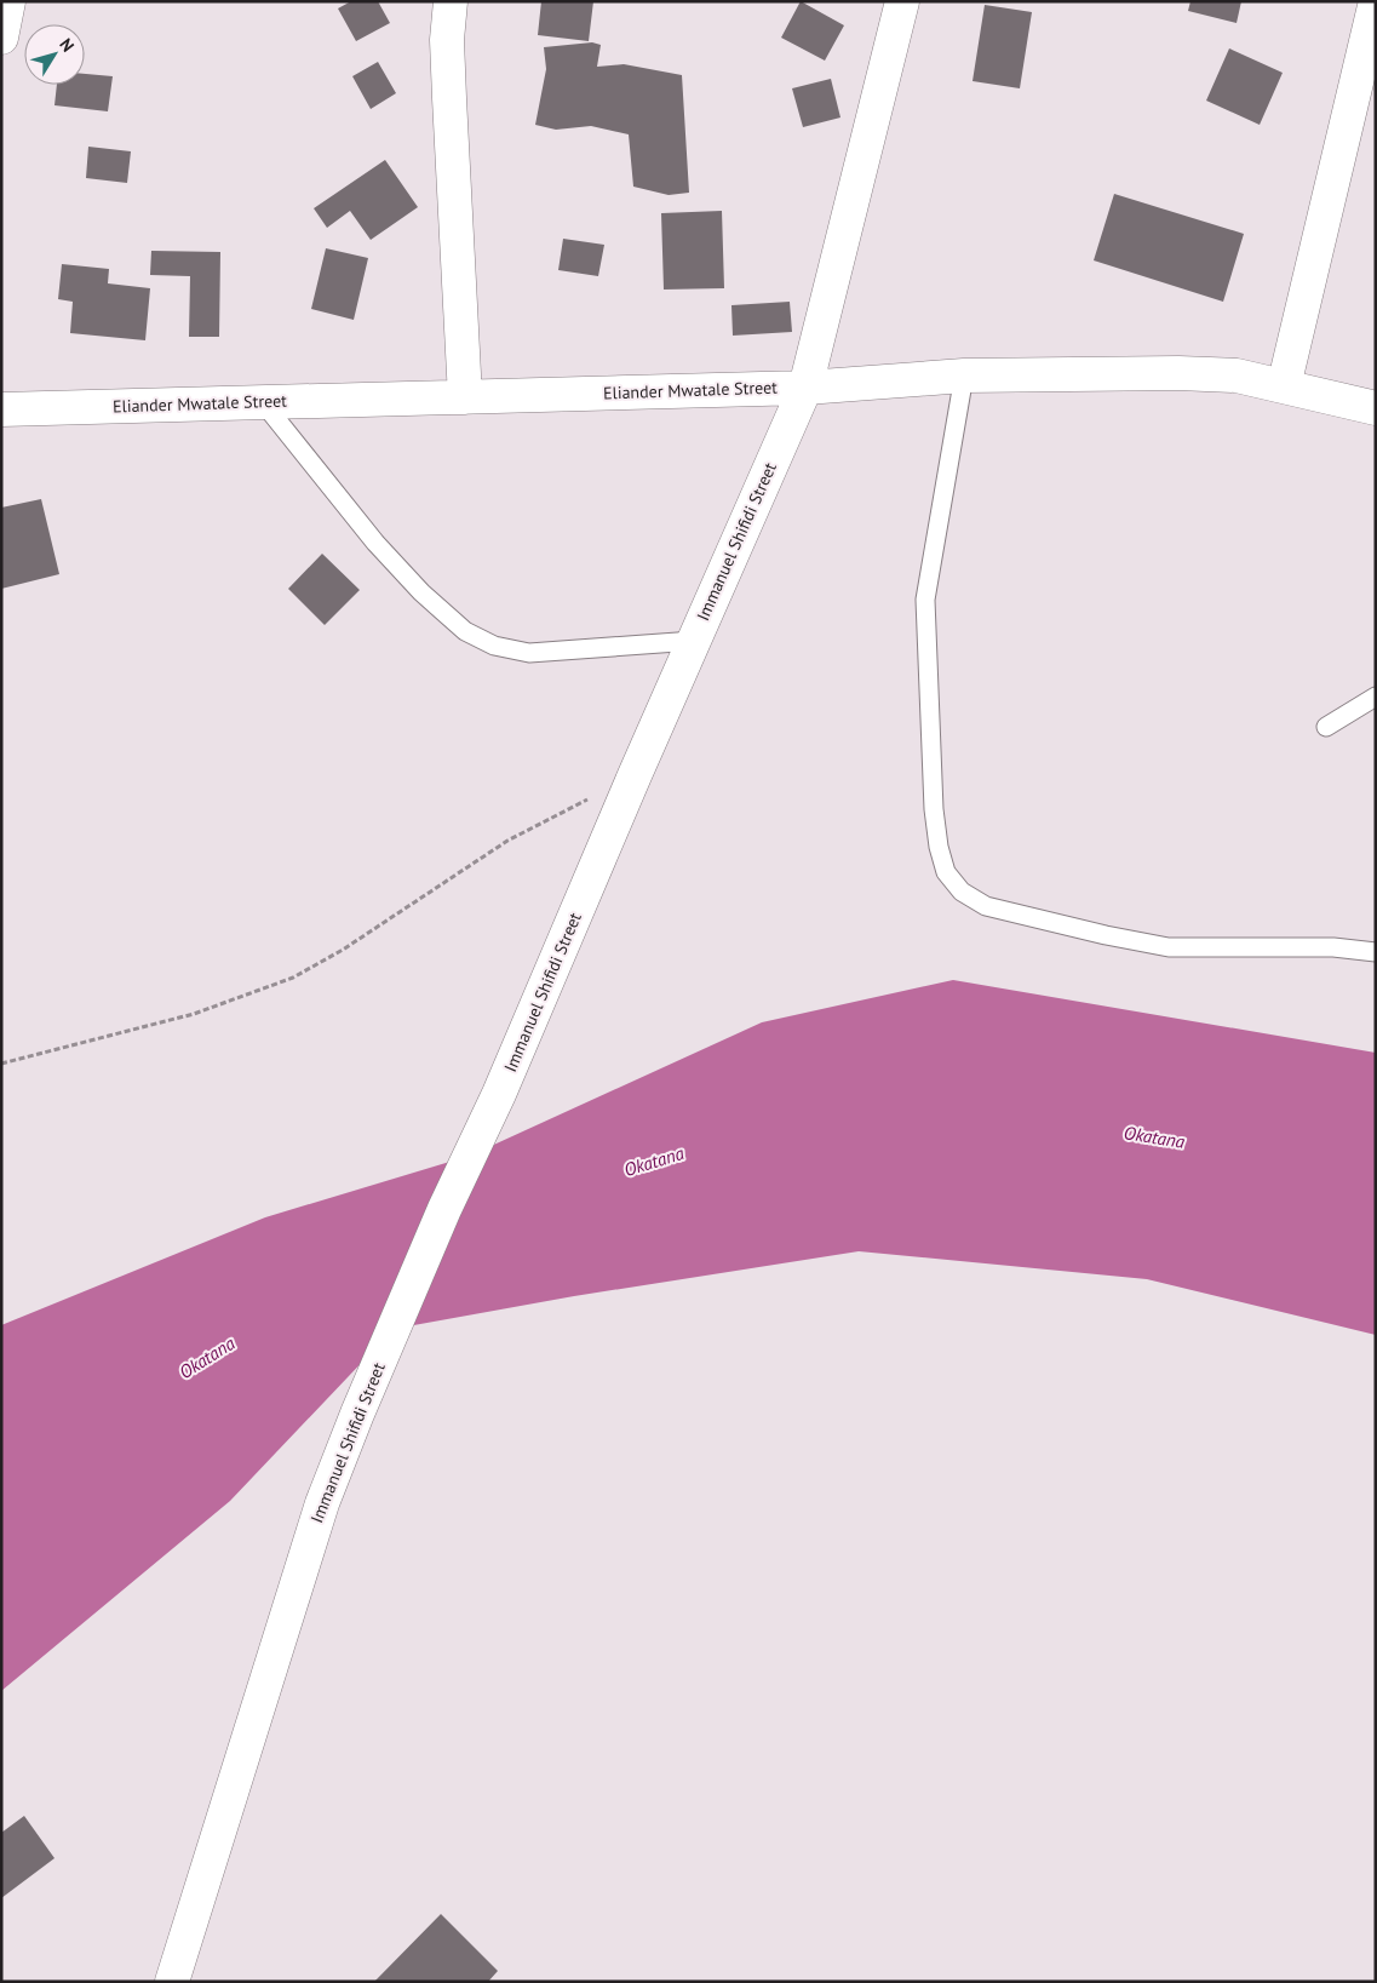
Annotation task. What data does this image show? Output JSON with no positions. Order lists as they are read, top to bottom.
{
  "streets": {
    "street": ["Eliander Mwatale Street", "Immanuel Shifidi Street"]
  },
  "crossings": [
    ["Eliander Mwatale Street", "Immanuel Shifidi Street"]
  ],
  "water": ["Okatana"],
  "north": "top right"
}
